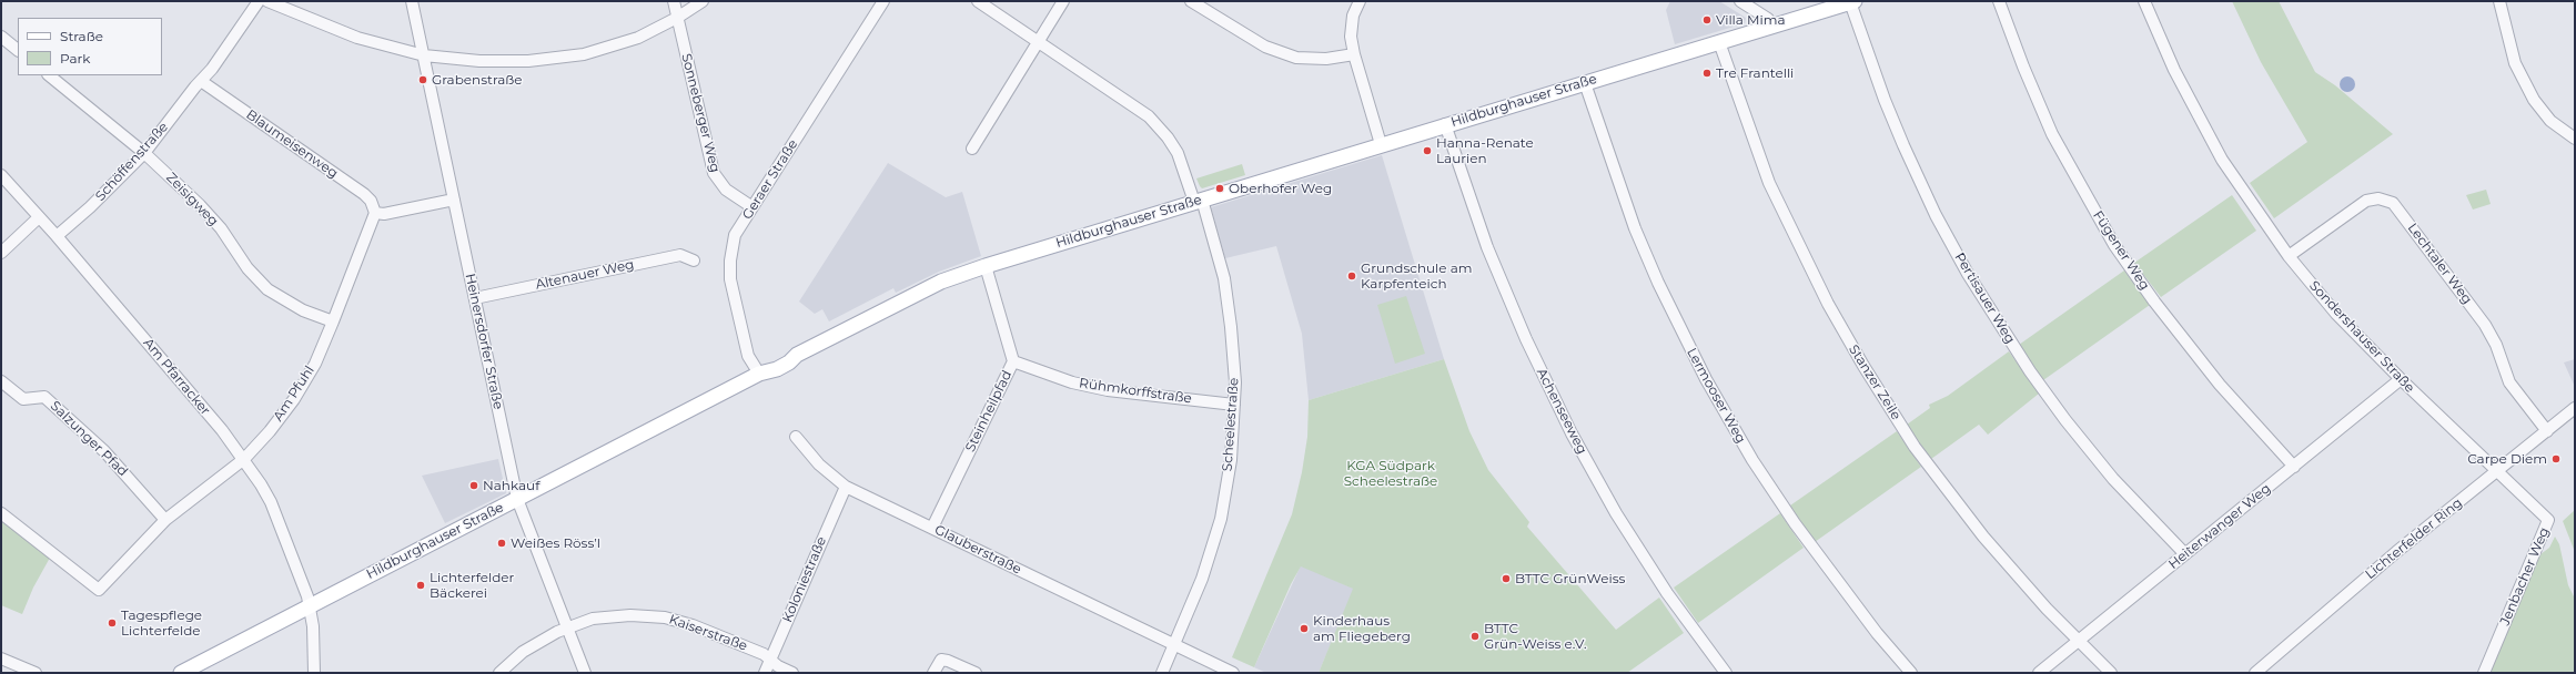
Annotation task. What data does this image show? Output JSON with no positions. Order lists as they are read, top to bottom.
{
  "streets": {
    "main road": ["Hildburghauser Straße"],
    "street": [
      "Sonneberger Weg",
      "Blaumeisenweg",
      "Schöffenstraße",
      "Geraer Straße",
      "Zeisigweg",
      "Fügener Weg",
      "Lechtaler Weg",
      "Altenauer Weg",
      "Pertisauer Weg",
      "Sondershauser Straße",
      "Heinersdorfer Straße",
      "Am Pfarracker",
      "Stanzer Zeile",
      "Rühmkorffstraße",
      "Am Pfuhl",
      "Lermooser Weg",
      "Steinheilpfad",
      "Achenseeweg",
      "Scheelestraße",
      "Salzunger Pfad",
      "Heiterwanger Weg",
      "Lichterfelder Ring",
      "Glauberstraße",
      "Jenbacher Weg",
      "Koloniestraße",
      "Kaiserstraße"
    ]
  },
  "crossings": [
    ["Hildburghauser Straße", "Geraer Straße"],
    ["Hildburghauser Straße", "Pertisauer Weg"],
    ["Hildburghauser Straße", "Heinersdorfer Straße"],
    ["Hildburghauser Straße", "Am Pfarracker"],
    ["Hildburghauser Straße", "Stanzer Zeile"],
    ["Hildburghauser Straße", "Lermooser Weg"],
    ["Hildburghauser Straße", "Steinheilpfad"],
    ["Hildburghauser Straße", "Achenseeweg"],
    ["Hildburghauser Straße", "Scheelestraße"],
    ["Sonneberger Weg", "Geraer Straße"],
    ["Blaumeisenweg", "Schöffenstraße"],
    ["Blaumeisenweg", "Am Pfuhl"],
    ["Schöffenstraße", "Zeisigweg"],
    ["Schöffenstraße", "Am Pfarracker"],
    ["Zeisigweg", "Am Pfuhl"],
    ["Fügener Weg", "Heiterwanger Weg"],
    ["Lechtaler Weg", "Sondershauser Straße"],
    ["Lechtaler Weg", "Lichterfelder Ring"],
    ["Altenauer Weg", "Heinersdorfer Straße"],
    ["Pertisauer Weg", "Heiterwanger Weg"],
    ["Sondershauser Straße", "Heiterwanger Weg"],
    ["Sondershauser Straße", "Lichterfelder Ring"],
    ["Sondershauser Straße", "Jenbacher Weg"],
    ["Heinersdorfer Straße", "Kaiserstraße"],
    ["Am Pfarracker", "Am Pfuhl"],
    ["Stanzer Zeile", "Heiterwanger Weg"],
    ["Rühmkorffstraße", "Steinheilpfad"],
    ["Rühmkorffstraße", "Scheelestraße"],
    ["Am Pfuhl", "Salzunger Pfad"],
    ["Steinheilpfad", "Glauberstraße"],
    ["Scheelestraße", "Glauberstraße"],
    ["Lichterfelder Ring", "Jenbacher Weg"],
    ["Glauberstraße", "Koloniestraße"],
    ["Koloniestraße", "Kaiserstraße"]
  ],
  "parks": ["KGA Südpark Scheelestraße"],
  "places": [
    "Villa Mima",
    "Tre Frantelli",
    "Grabenstraße",
    "Hanna-Renate Laurien",
    "Oberhofer Weg",
    "Grundschule am Karpfenteich",
    "Carpe Diem",
    "Nahkauf",
    "Weißes Röss’l",
    "BTTC GrünWeiss",
    "Lichterfelder Bäckerei",
    "Tagespflege Lichterfelde",
    "Kinderhaus am Fliegeberg",
    "BTTC Grün-Weiss e.V."
  ],
  "legend": ["Straße", "Park"]
}
